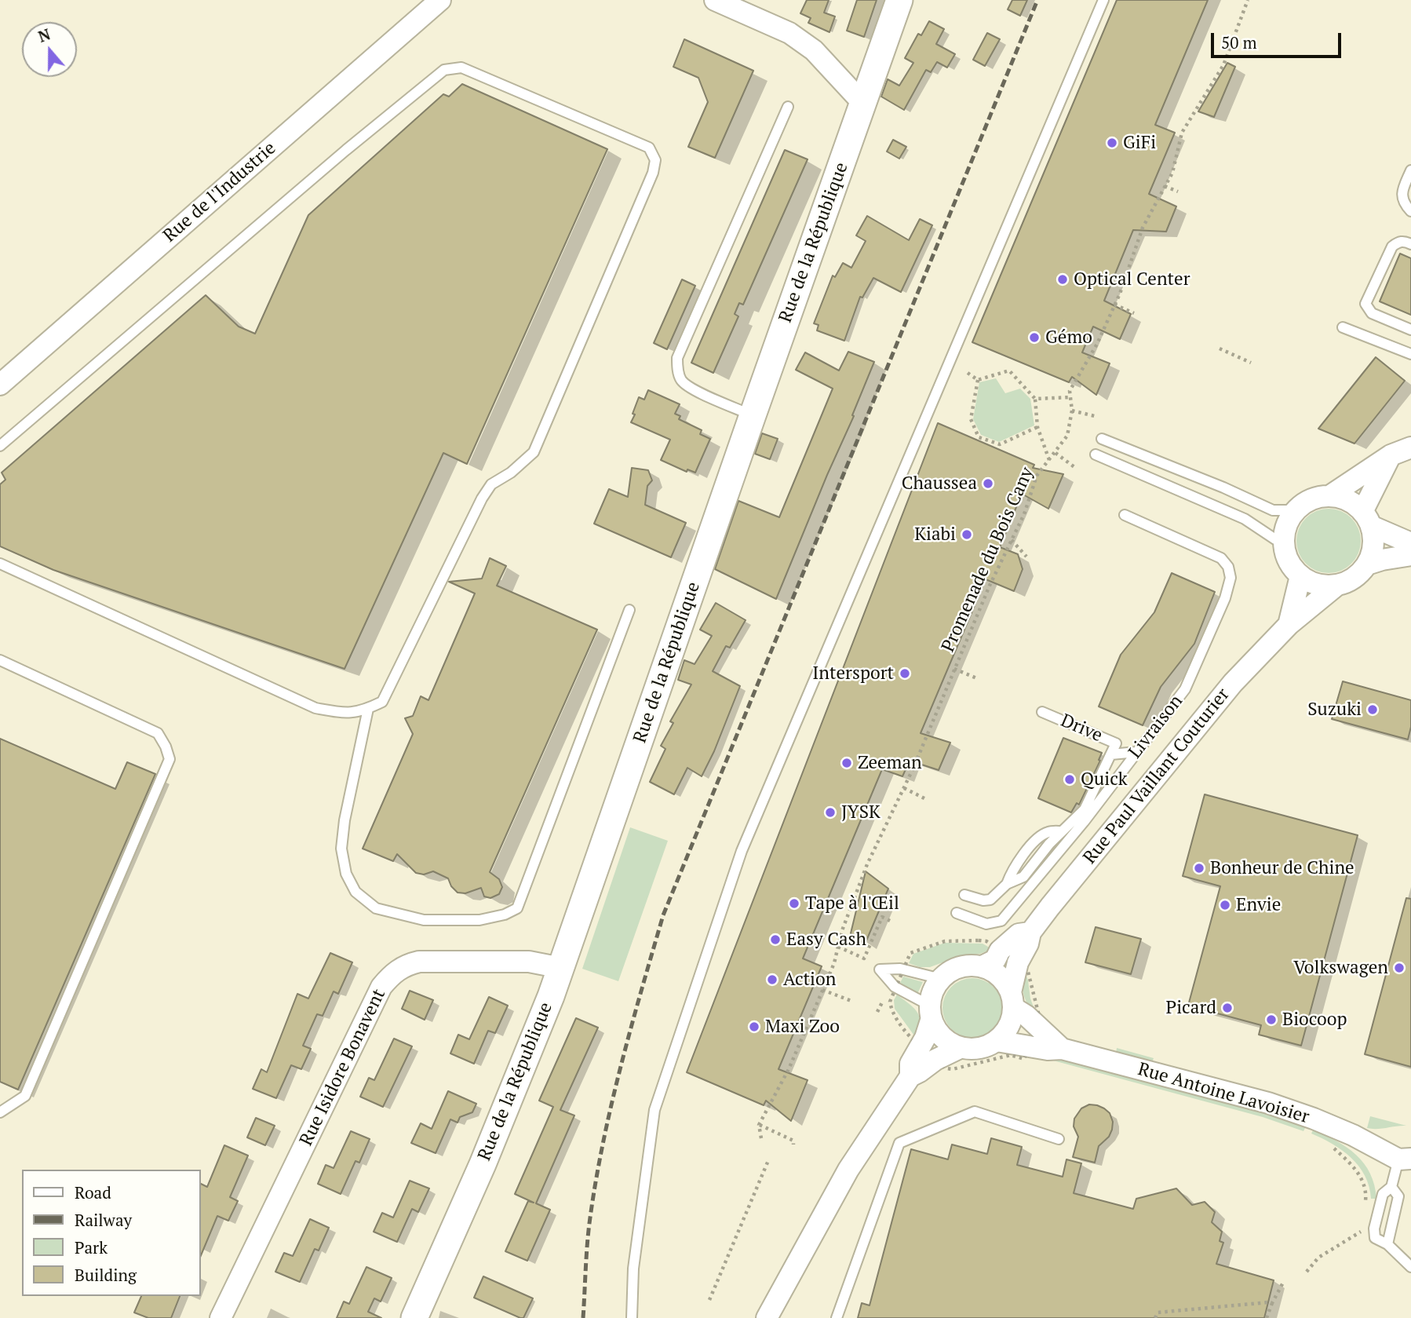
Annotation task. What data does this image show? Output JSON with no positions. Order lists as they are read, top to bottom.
{
  "streets": {
    "street": [
      "Rue de l'Industrie",
      "Rue de la République",
      "Rue Paul Vaillant Couturier",
      "Rue Isidore Bonavent",
      "Rue Antoine Lavoisier"
    ],
    "lane": ["Livraison", "Drive"],
    "path": ["Promenade du Bois Cany"]
  },
  "crossings": [
    ["Rue de la République", "Rue Isidore Bonavent"],
    ["Rue Paul Vaillant Couturier", "Rue Antoine Lavoisier"]
  ],
  "places": [
    "GiFi",
    "Optical Center",
    "Gémo",
    "Chaussea",
    "Kiabi",
    "Intersport",
    "Suzuki",
    "Zeeman",
    "Quick",
    "JYSK",
    "Bonheur de Chine",
    "Tape à l'Œil",
    "Envie",
    "Easy Cash",
    "Volkswagen",
    "Action",
    "Picard",
    "Biocoop",
    "Maxi Zoo"
  ],
  "legend": [
    "Road",
    "Railway",
    "Park",
    "Building"
  ],
  "scale_bar": "50 m",
  "north": "top"
}
